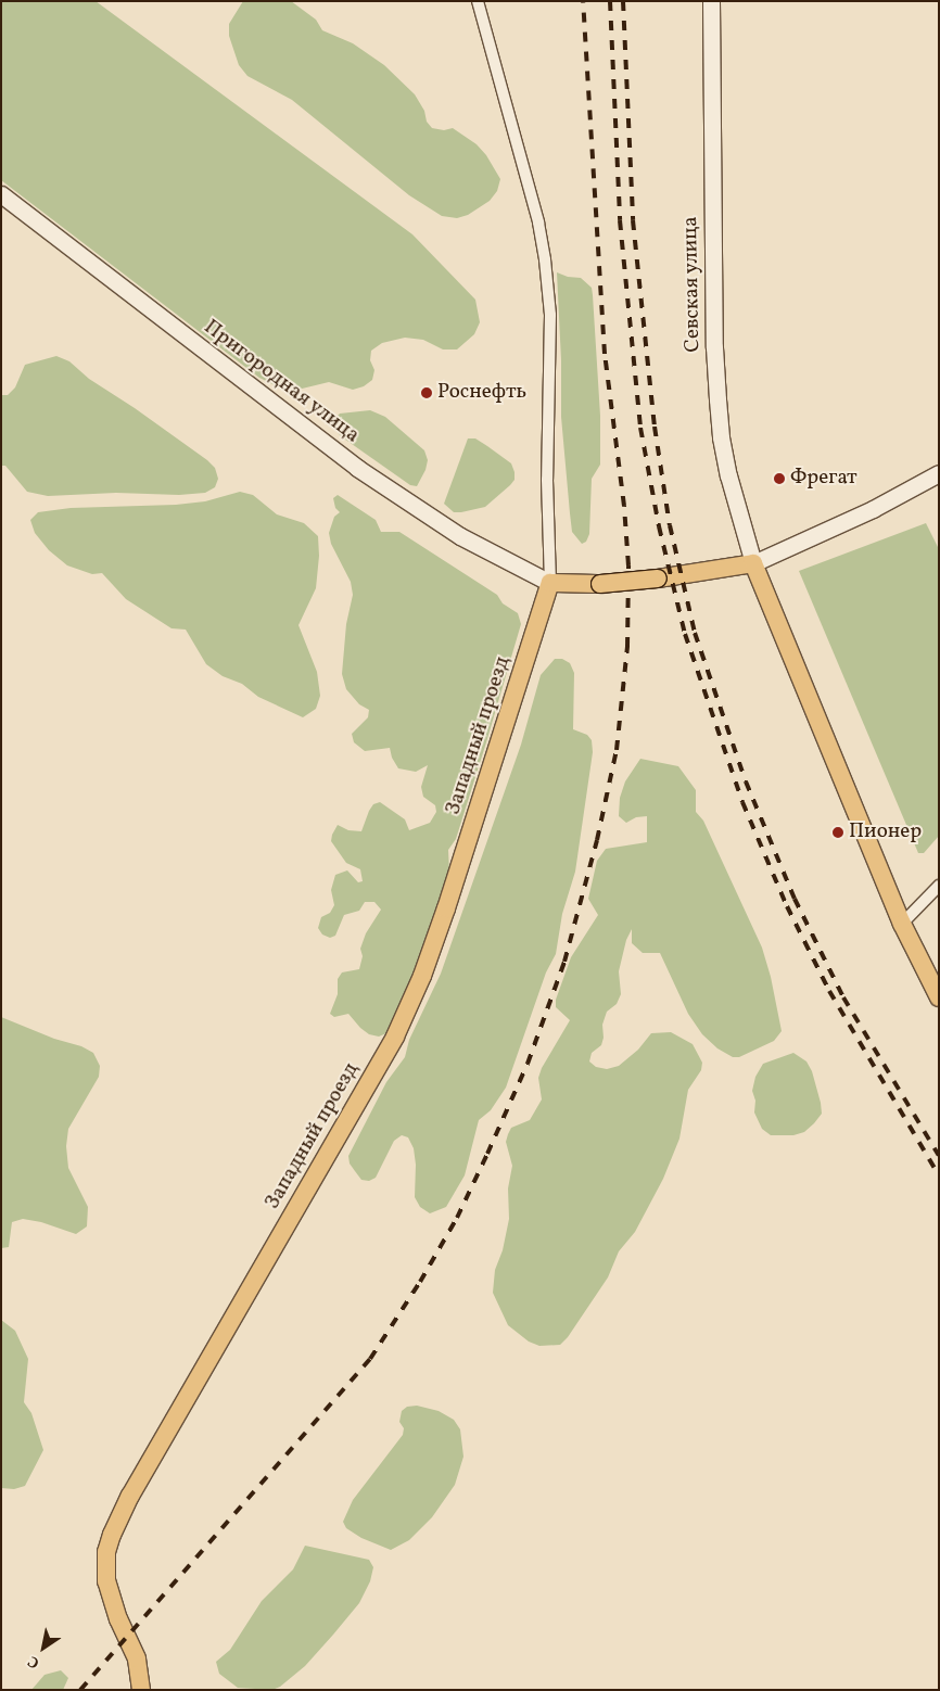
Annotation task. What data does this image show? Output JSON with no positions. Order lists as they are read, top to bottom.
{
  "streets": {
    "main road": ["Западный проезд"],
    "street": ["Севская улица", "Пригородная улица"]
  },
  "crossings": [
    ["Пригородная улица", "Западный проезд"]
  ],
  "places": ["Роснефть", "Фрегат", "Пионер"],
  "north": "bottom left"
}
